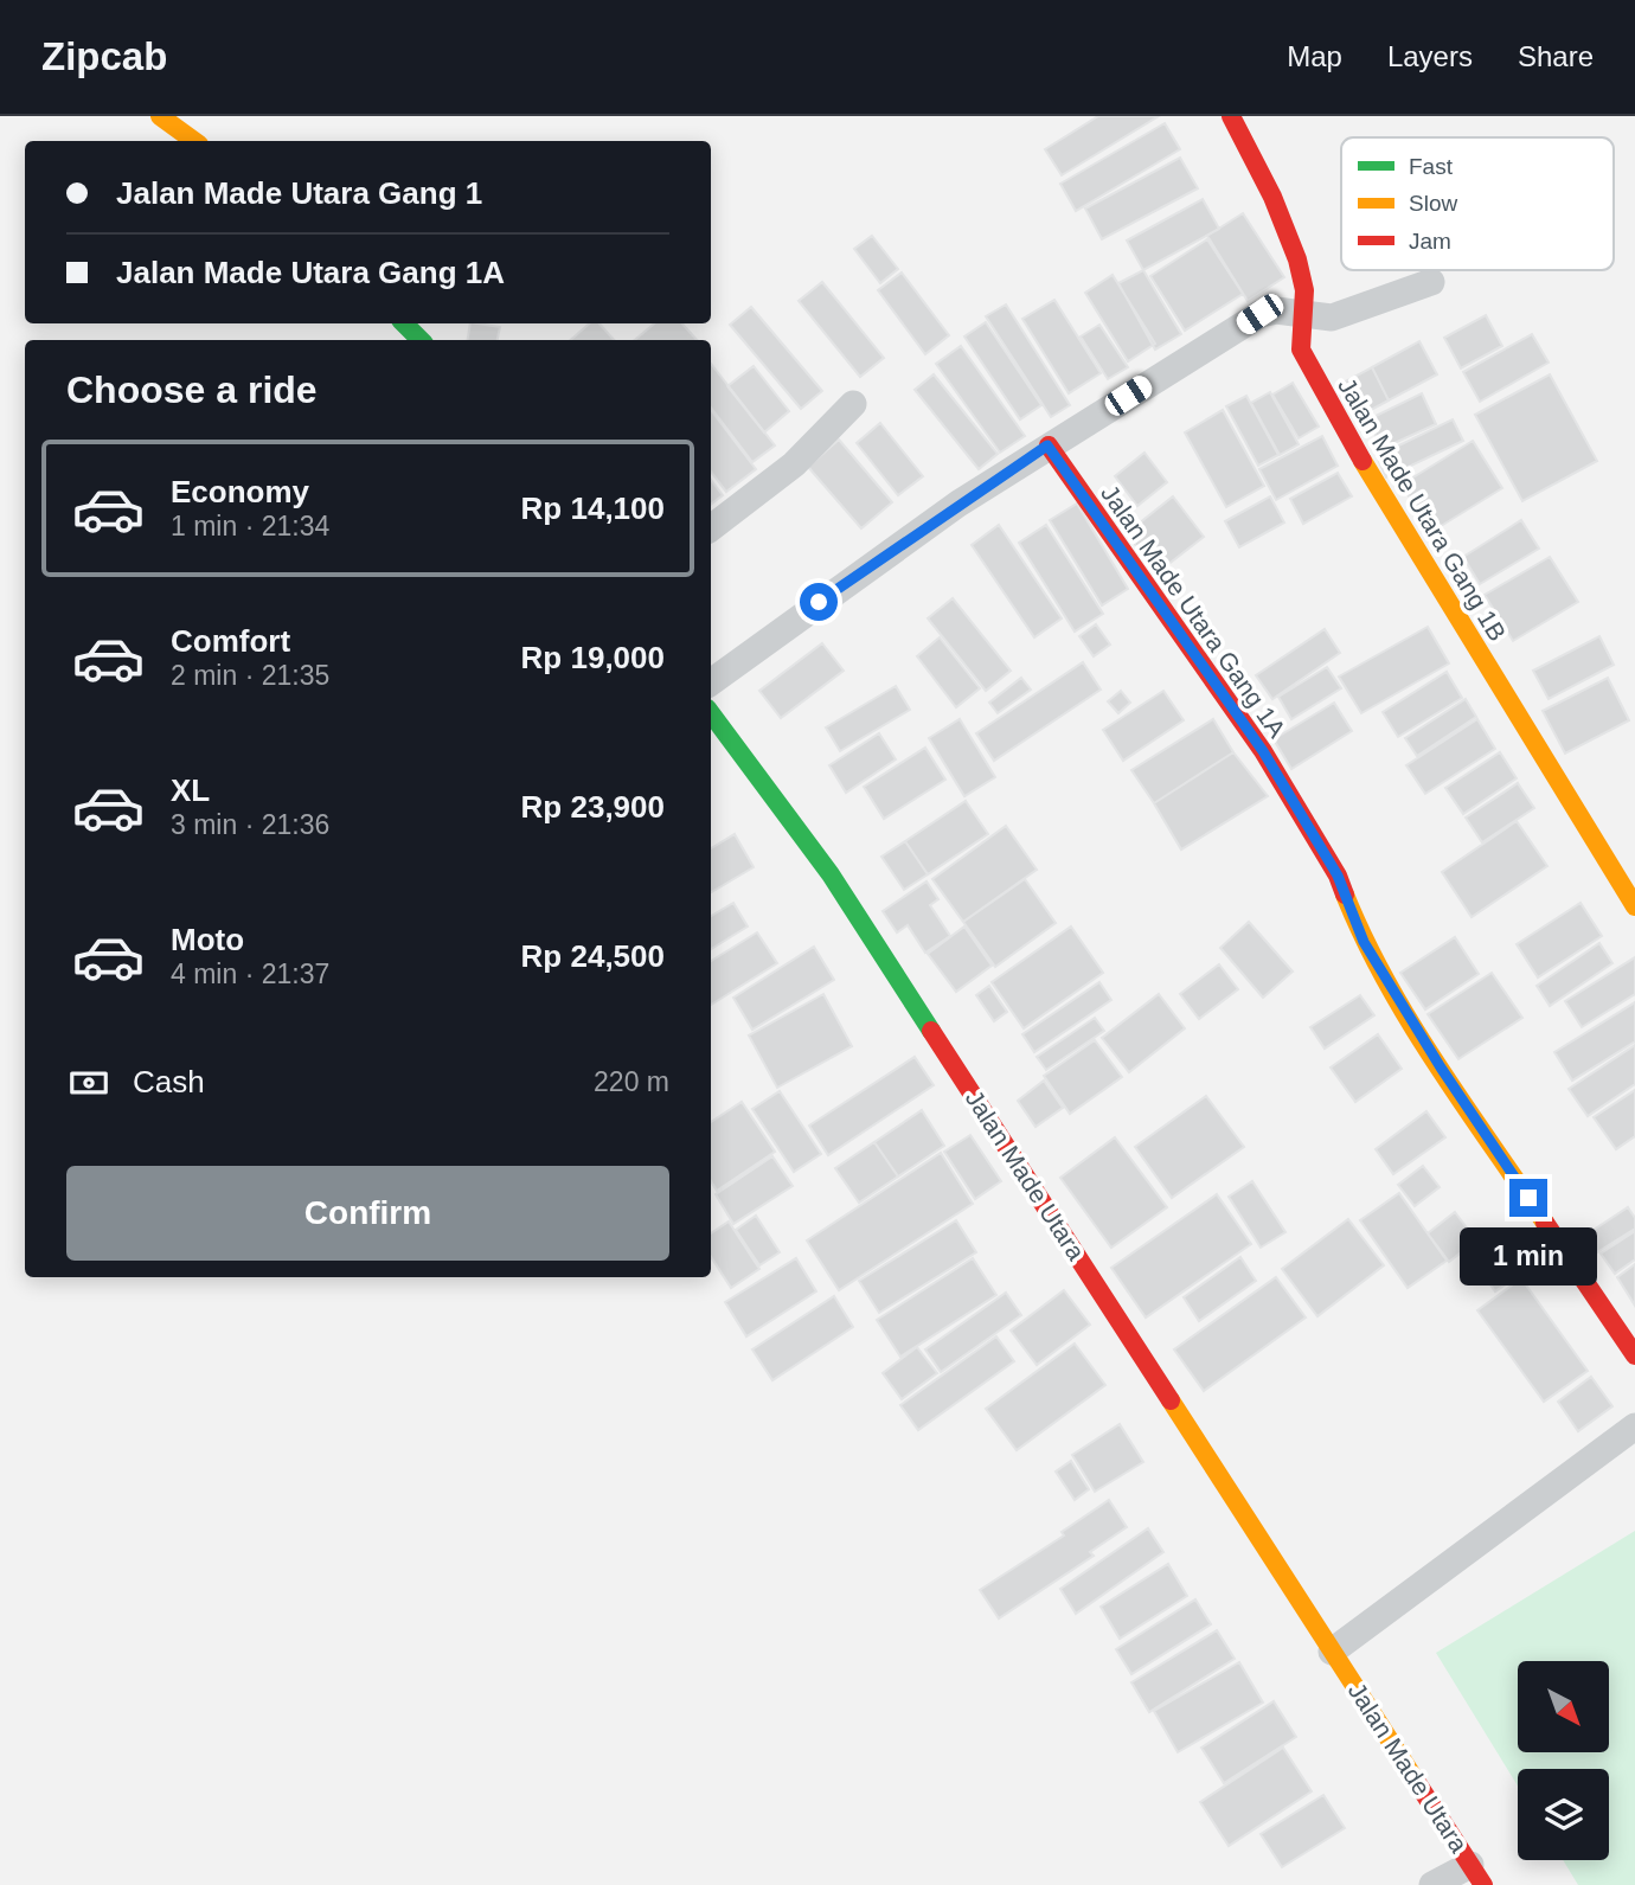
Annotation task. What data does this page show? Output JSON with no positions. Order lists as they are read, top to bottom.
{
  "streets": {
    "street": ["Jalan Made Utara Gang 1B", "Jalan Made Utara Gang 1A", "Jalan Made Utara"]
  },
  "legend": ["Fast", "Slow", "Jam"],
  "north": "bottom right",
  "page": {
    "header": "Zipcab",
    "nav": ["Map", "Layers", "Share"],
    "banner": ["Jalan Made Utara Gang 1", "Jalan Made Utara Gang 1A"],
    "heading": "Choose a ride",
    "list": [
      {
        "name": "Economy",
        "note": "1 min · 21:34",
        "value": "Rp 14,100"
      },
      {
        "name": "Comfort",
        "note": "2 min · 21:35",
        "value": "Rp 19,000"
      },
      {
        "name": "XL",
        "note": "3 min · 21:36",
        "value": "Rp 23,900"
      },
      {
        "name": "Moto",
        "note": "4 min · 21:37",
        "value": "Rp 24,500"
      }
    ],
    "pay": ["Cash", "220 m"],
    "buttons": "Confirm",
    "bubble": "1 min"
  }
}
